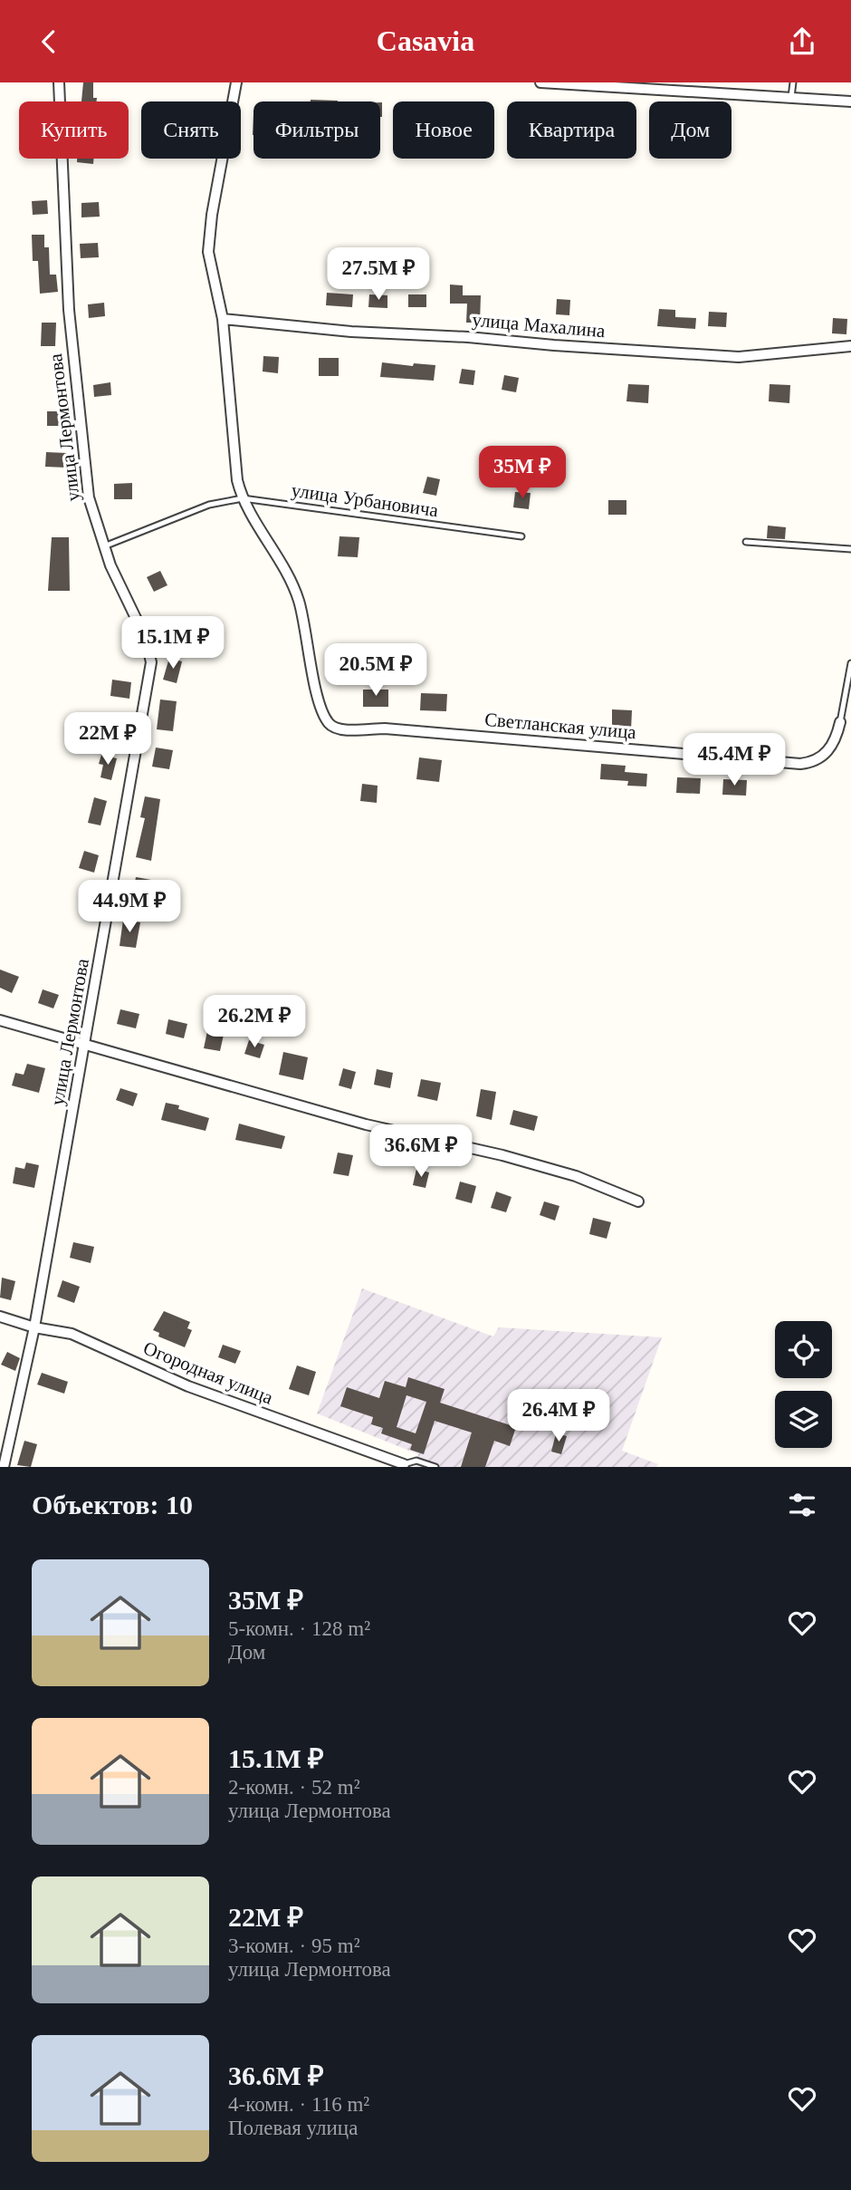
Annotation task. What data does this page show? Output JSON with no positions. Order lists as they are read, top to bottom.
{
  "streets": {
    "street": [
      "улица Махалина",
      "улица Лермонтова",
      "Светланская улица",
      "Огородная улица"
    ],
    "lane": ["улица Урбановича"]
  },
  "crossings": [
    ["улица Лермонтова", "улица Урбановича"],
    ["улица Лермонтова", "Огородная улица"],
    ["улица Урбановича", "Светланская улица"]
  ],
  "page": {
    "header": "Casavia",
    "chip": [
      "Купить",
      "Снять",
      "Фильтры",
      "Новое",
      "Квартира",
      "Дом"
    ],
    "price": [
      "27.5M ₽",
      "35M ₽",
      "15.1M ₽",
      "20.5M ₽",
      "22M ₽",
      "45.4M ₽",
      "44.9M ₽",
      "26.2M ₽",
      "36.6M ₽",
      "26.4M ₽"
    ],
    "heading": "Объектов: 10",
    "list": [
      {
        "name": "35M ₽",
        "note": "5-комн. · 128 m² · Дом"
      },
      {
        "name": "15.1M ₽",
        "note": "2-комн. · 52 m² · улица Лермонтова"
      },
      {
        "name": "22M ₽",
        "note": "3-комн. · 95 m² · улица Лермонтова"
      },
      {
        "name": "36.6M ₽",
        "note": "4-комн. · 116 m² · Полевая улица"
      }
    ]
  }
}
